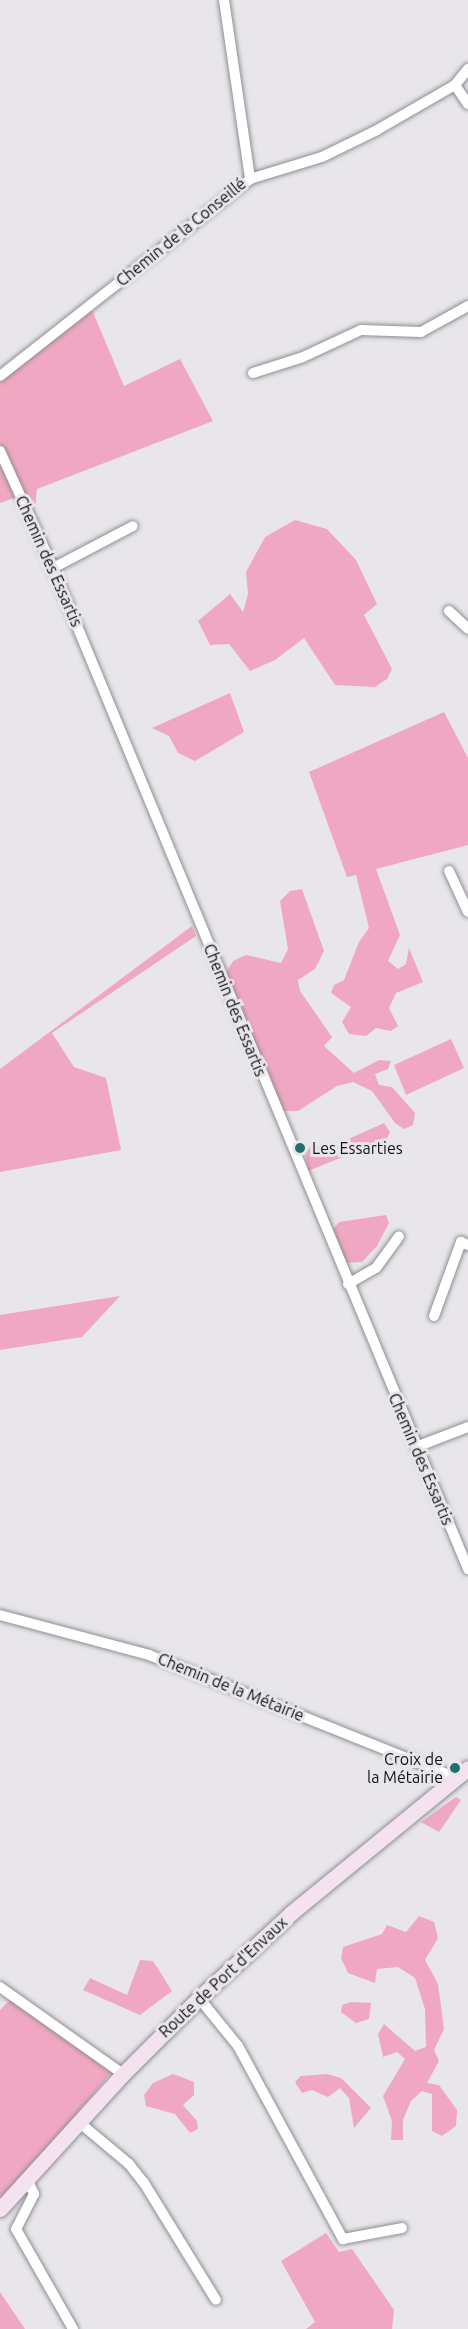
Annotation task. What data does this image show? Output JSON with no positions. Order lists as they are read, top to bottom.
{
  "streets": {
    "street": [
      "Chemin de la Conseillé",
      "Chemin des Essartis",
      "Chemin de la Métairie",
      "Route de Port d'Envaux"
    ]
  },
  "crossings": [
    ["Chemin de la Métairie", "Route de Port d'Envaux"]
  ],
  "places": ["Les Essarties", "Croix de la Métairie"]
}
